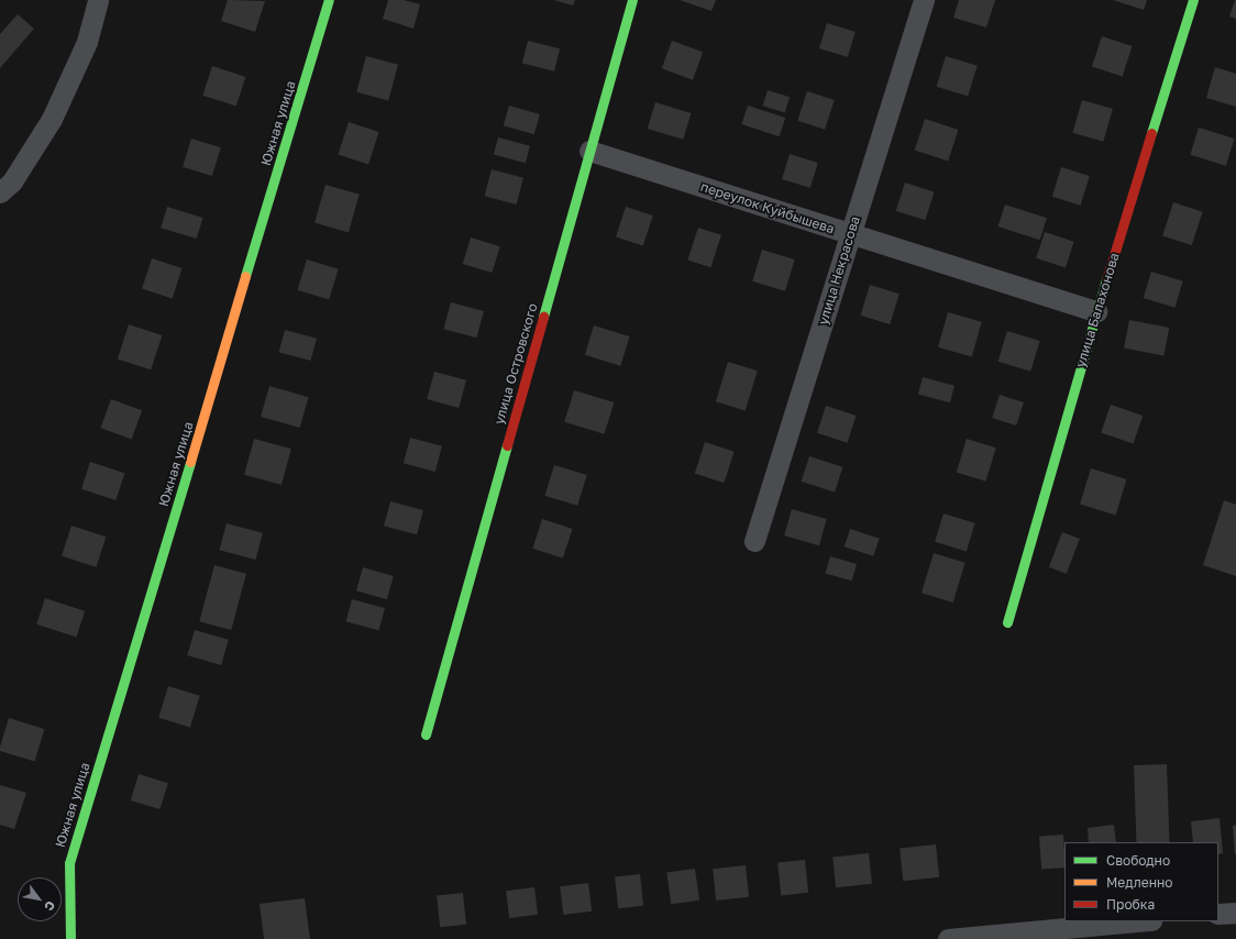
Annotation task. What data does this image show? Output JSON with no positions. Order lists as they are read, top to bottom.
{
  "streets": {
    "street": [
      "Южная улица",
      "переулок Куйбышева",
      "улица Некрасова",
      "улица Балахонова",
      "улица Островского"
    ]
  },
  "crossings": [
    ["переулок Куйбышева", "улица Некрасова"],
    ["переулок Куйбышева", "улица Балахонова"],
    ["переулок Куйбышева", "улица Островского"]
  ],
  "legend": ["Свободно", "Медленно", "Пробка"],
  "north": "bottom right"
}
